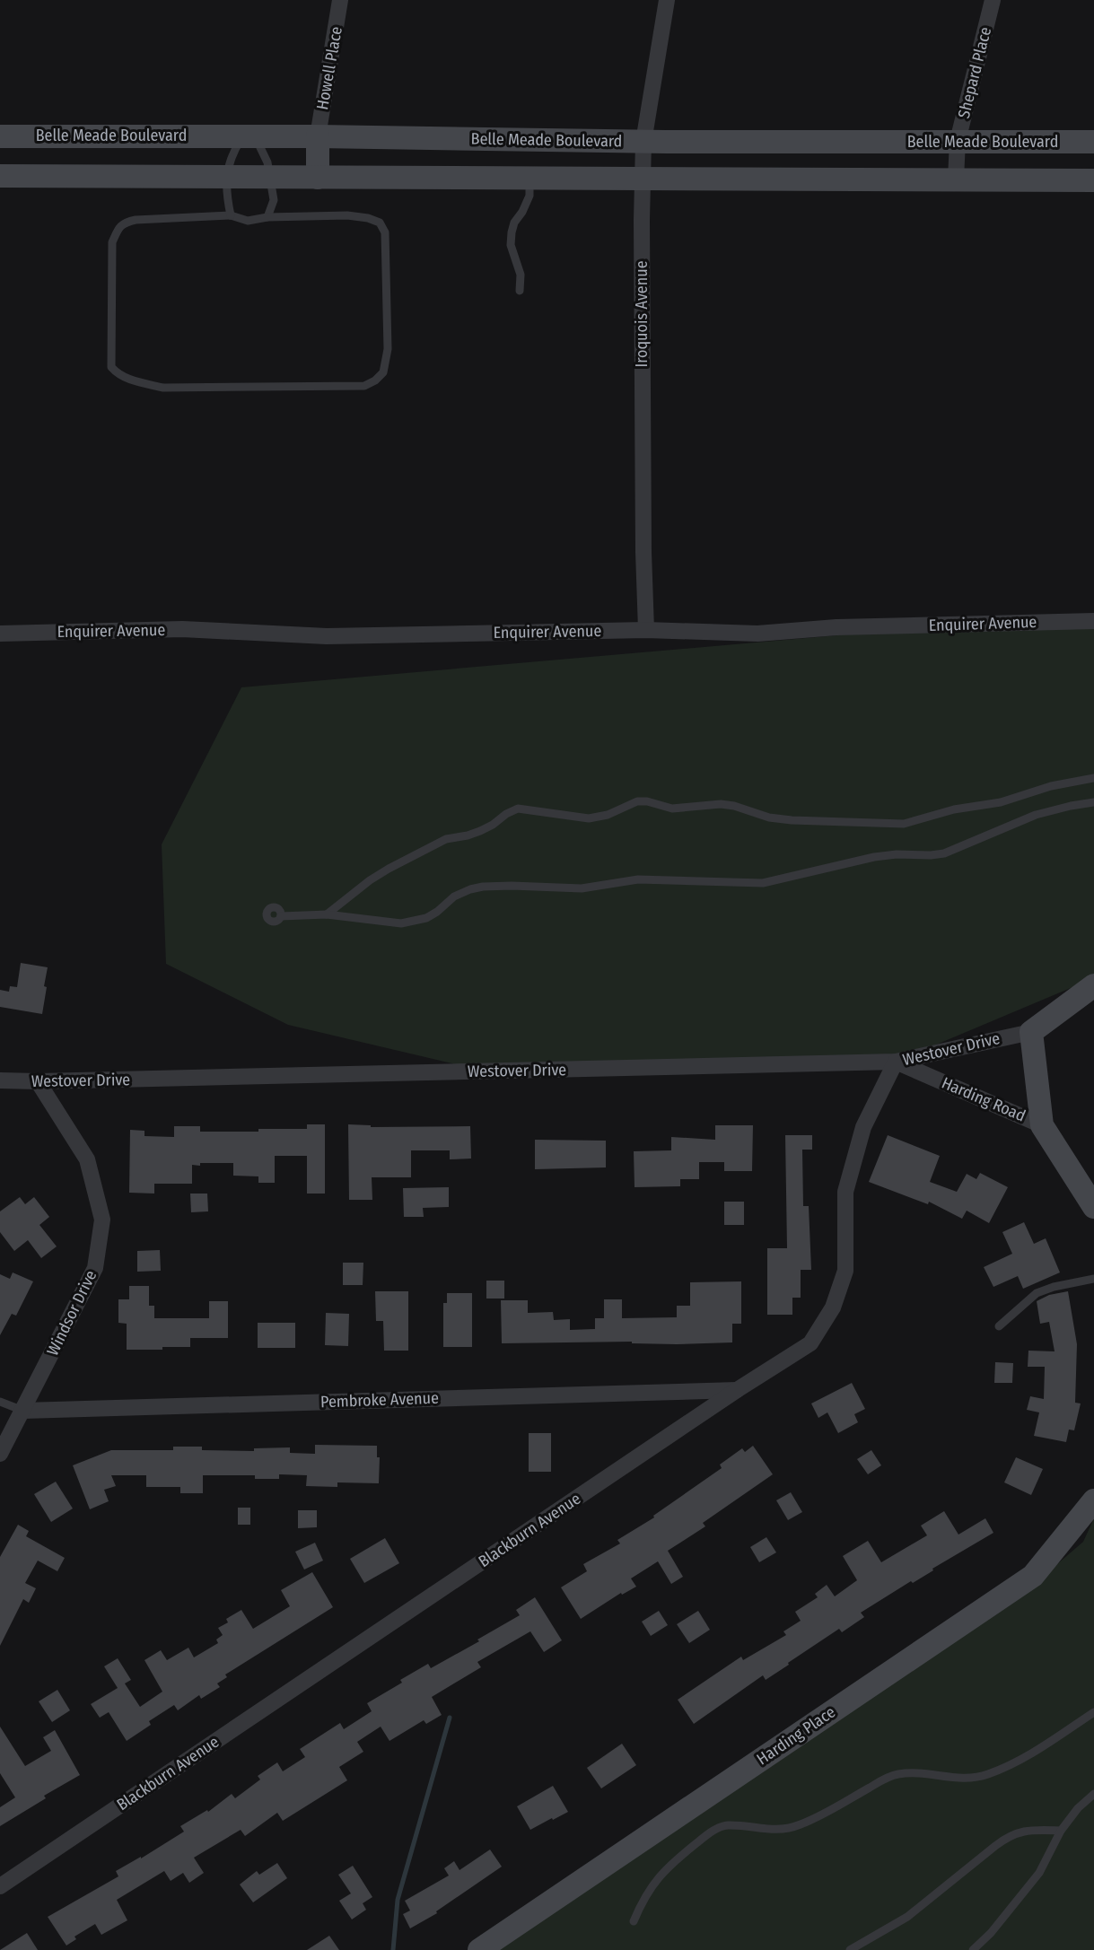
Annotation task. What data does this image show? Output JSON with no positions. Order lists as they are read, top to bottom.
{
  "streets": {
    "main road": ["Belle Meade Boulevard", "Harding Place"],
    "street": [
      "Howell Place",
      "Shepard Place",
      "Iroquois Avenue",
      "Enquirer Avenue",
      "Westover Drive",
      "Harding Road",
      "Windsor Drive",
      "Pembroke Avenue",
      "Blackburn Avenue"
    ]
  },
  "crossings": [
    ["Howell Place", "Belle Meade Boulevard"],
    ["Shepard Place", "Belle Meade Boulevard"],
    ["Belle Meade Boulevard", "Iroquois Avenue"],
    ["Iroquois Avenue", "Enquirer Avenue"],
    ["Westover Drive", "Harding Road"],
    ["Westover Drive", "Windsor Drive"],
    ["Westover Drive", "Blackburn Avenue"],
    ["Harding Road", "Blackburn Avenue"],
    ["Windsor Drive", "Pembroke Avenue"],
    ["Pembroke Avenue", "Blackburn Avenue"]
  ]
}
